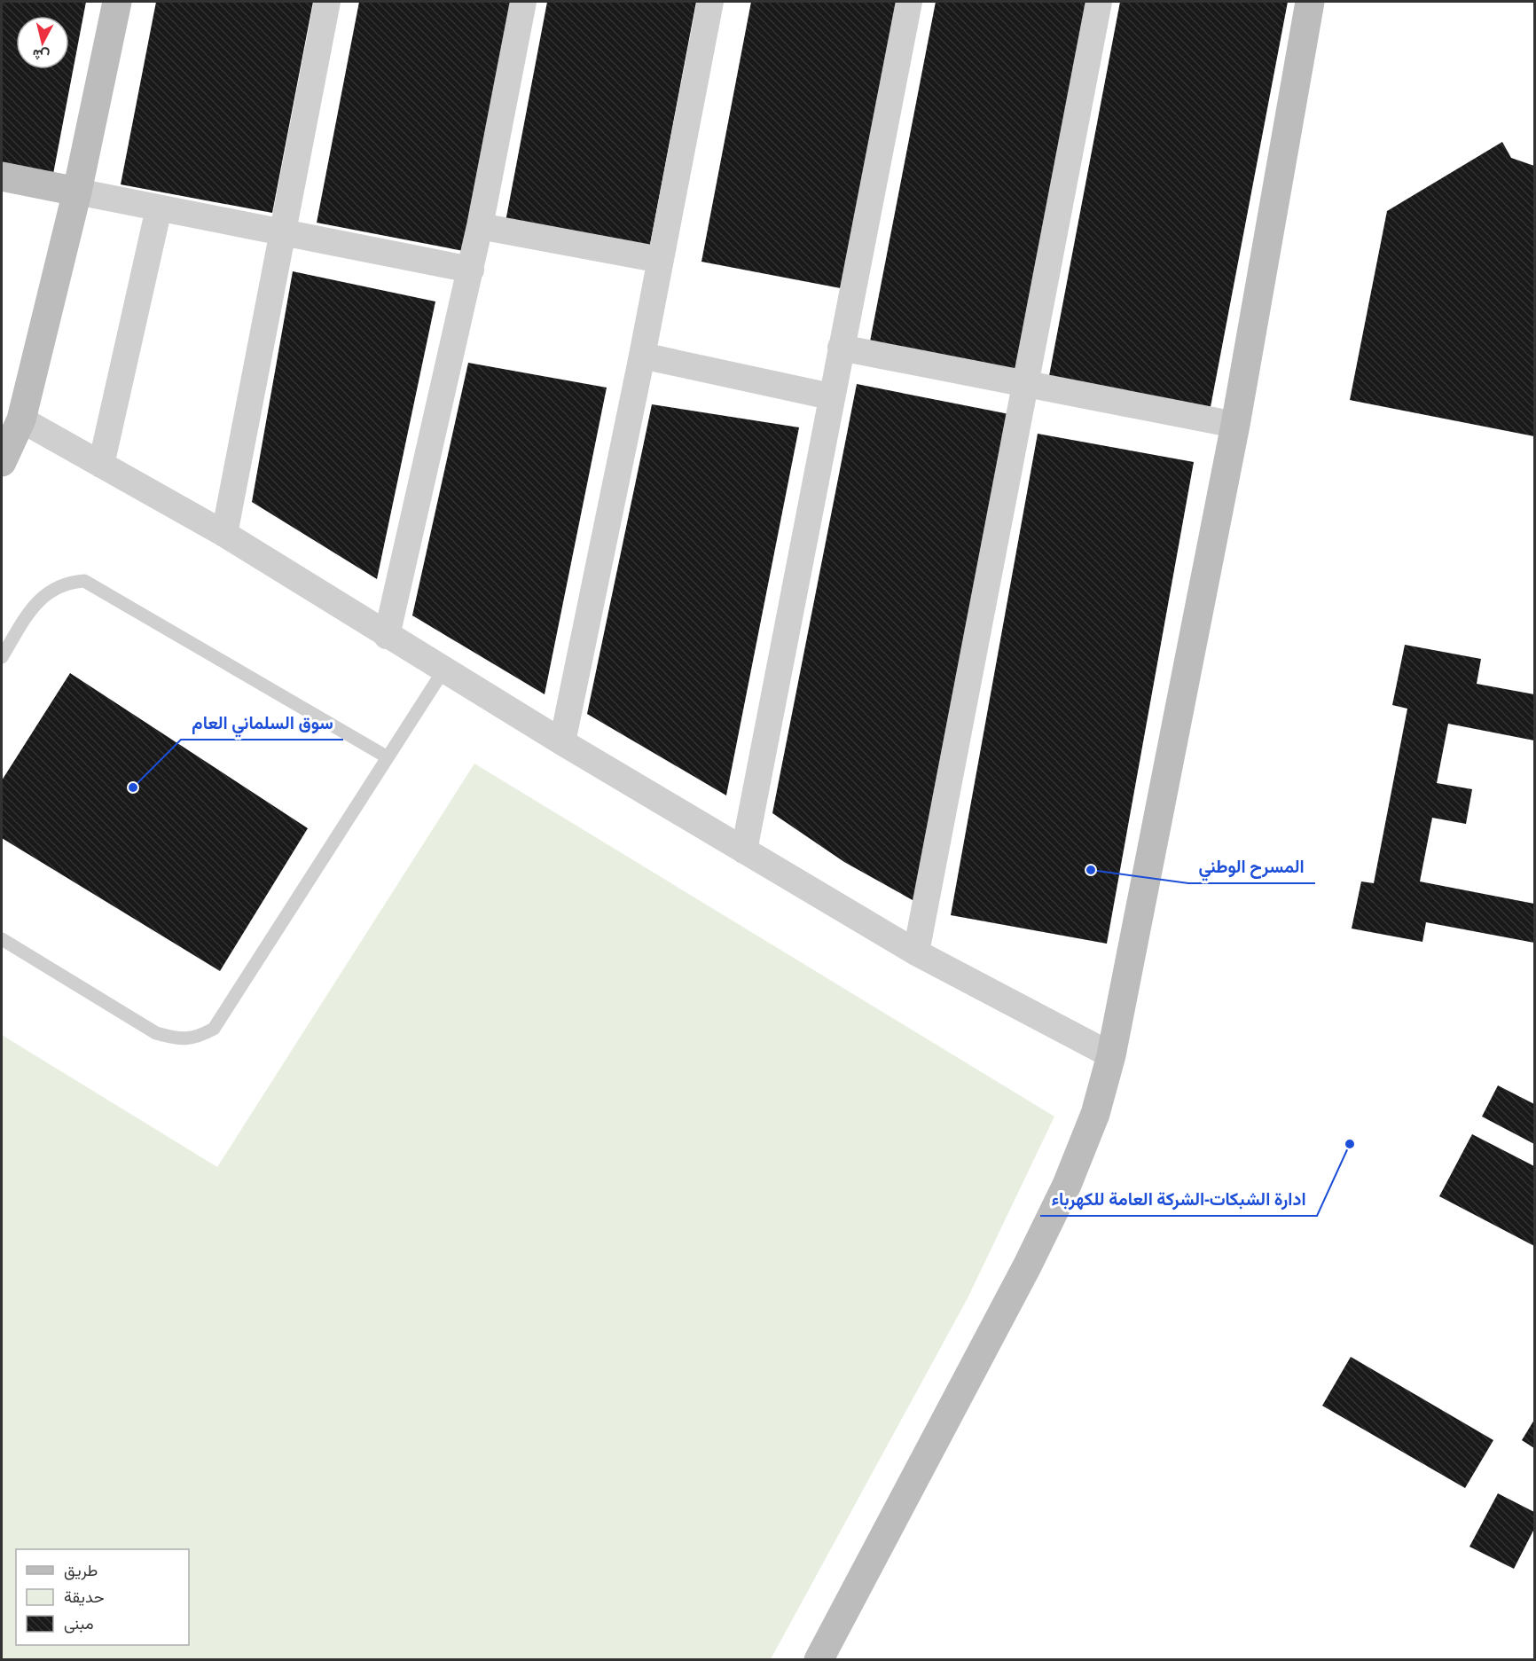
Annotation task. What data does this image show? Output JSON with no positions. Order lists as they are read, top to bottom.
{
  "places": ["سوق السلماني العام", "المسرح الوطني", "ادارة الشبكات-الشركة العامة للكهرباء"],
  "legend": ["طريق", "حديقة", "مبنى"],
  "north": "bottom"
}
